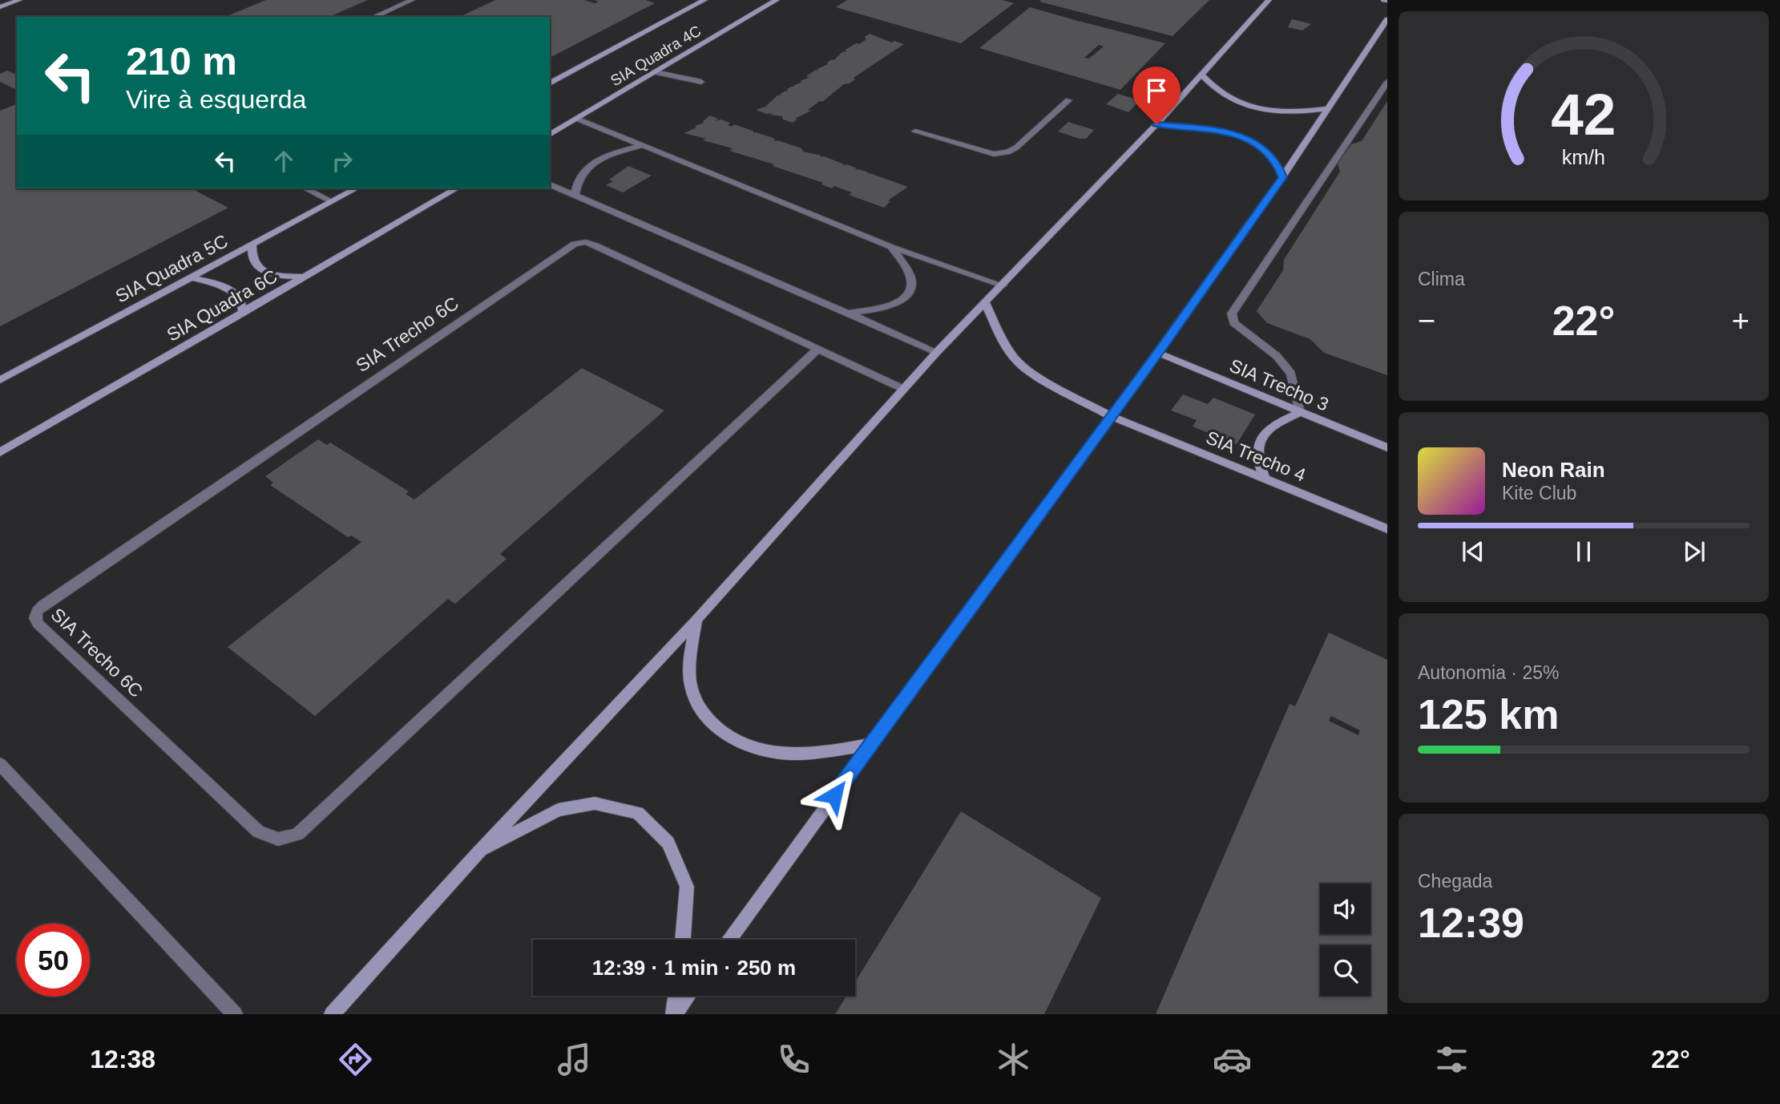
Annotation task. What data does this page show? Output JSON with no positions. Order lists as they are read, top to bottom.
{
  "streets": {
    "main road": [
      "SIA Quadra 4C",
      "SIA Quadra 5C",
      "SIA Quadra 6C",
      "SIA Trecho 3",
      "SIA Trecho 4"
    ],
    "street": ["SIA Trecho 6C"]
  },
  "page": {
    "turn": ["210 m", "Vire à esquerda"],
    "tile": [
      "Clima",
      ["Autonomia · 25%", "125 km"],
      ["Chegada", "12:39"]
    ],
    "heat": ["−", "22°", "+"],
    "song": ["Neon Rain", "Kite Club"],
    "limit": "50",
    "trip": "12:39 · 1 min · 250 m",
    "tabs": ["12:38", "22°"],
    "gauge": ["42", "km/h"]
  }
}
